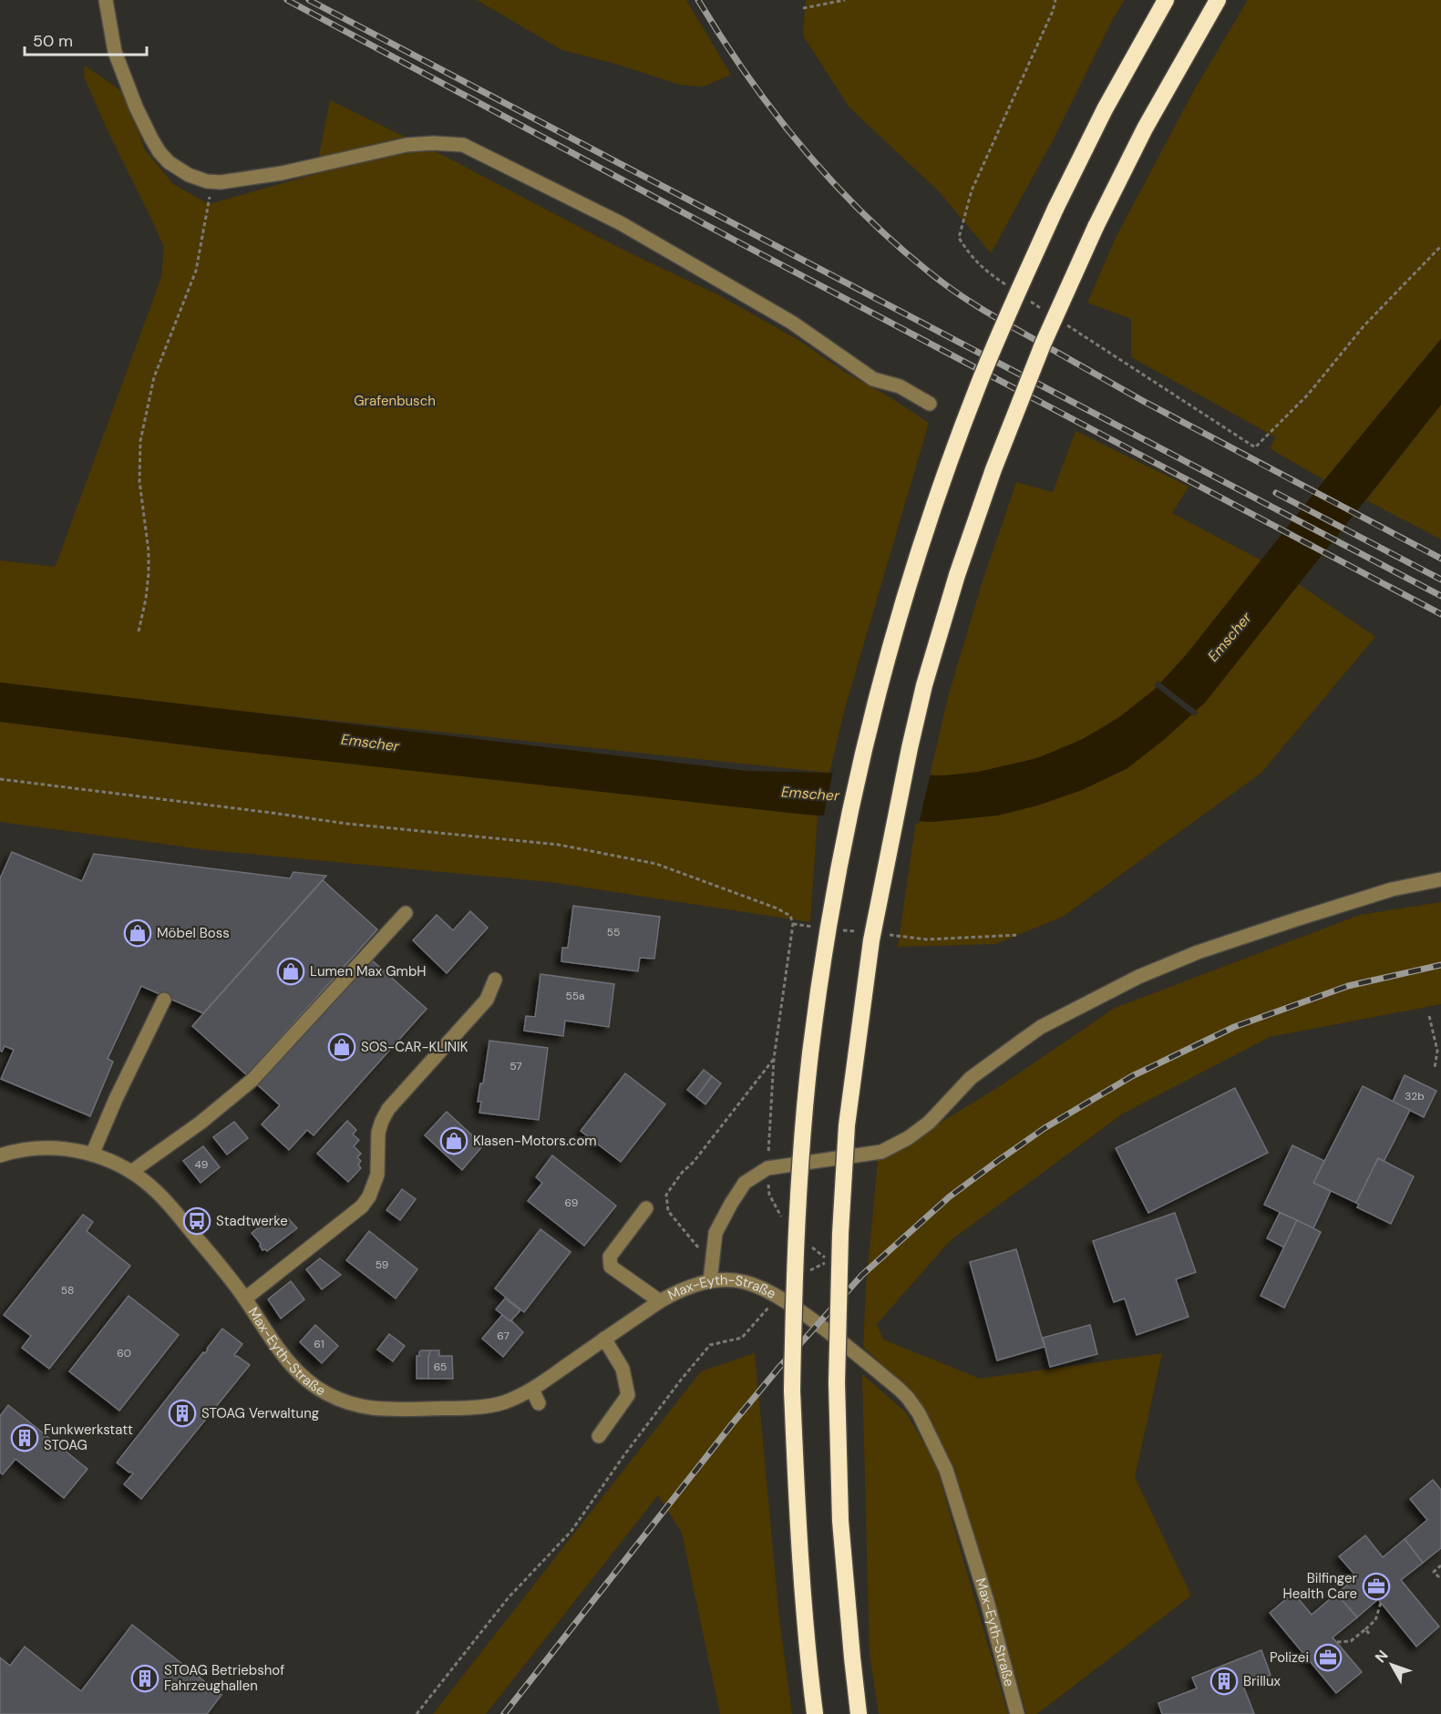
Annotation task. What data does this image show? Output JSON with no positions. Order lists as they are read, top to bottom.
{
  "streets": {
    "street": ["Max-Eyth-Straße"]
  },
  "water": ["Emscher"],
  "parks": ["Grafenbusch"],
  "places": {
    "shop": [
      "Möbel Boss",
      "Lumen Max GmbH",
      "SOS-CAR-KLINIK",
      "Klasen-Motors.com"
    ],
    "bus stop": ["Stadtwerke"],
    "building": [
      "STOAG Verwaltung",
      "Funkwerkstatt STOAG",
      "STOAG Betriebshof Fahrzeughallen",
      "Brillux"
    ],
    "office": ["Bilfinger Health Care", "Polizei"]
  },
  "house_numbers": [
    "55",
    "55a",
    "57",
    "32b",
    "49",
    "69",
    "59",
    "58",
    "67",
    "61",
    "60",
    "65"
  ],
  "scale_bar": "50 m",
  "north": "top left"
}
